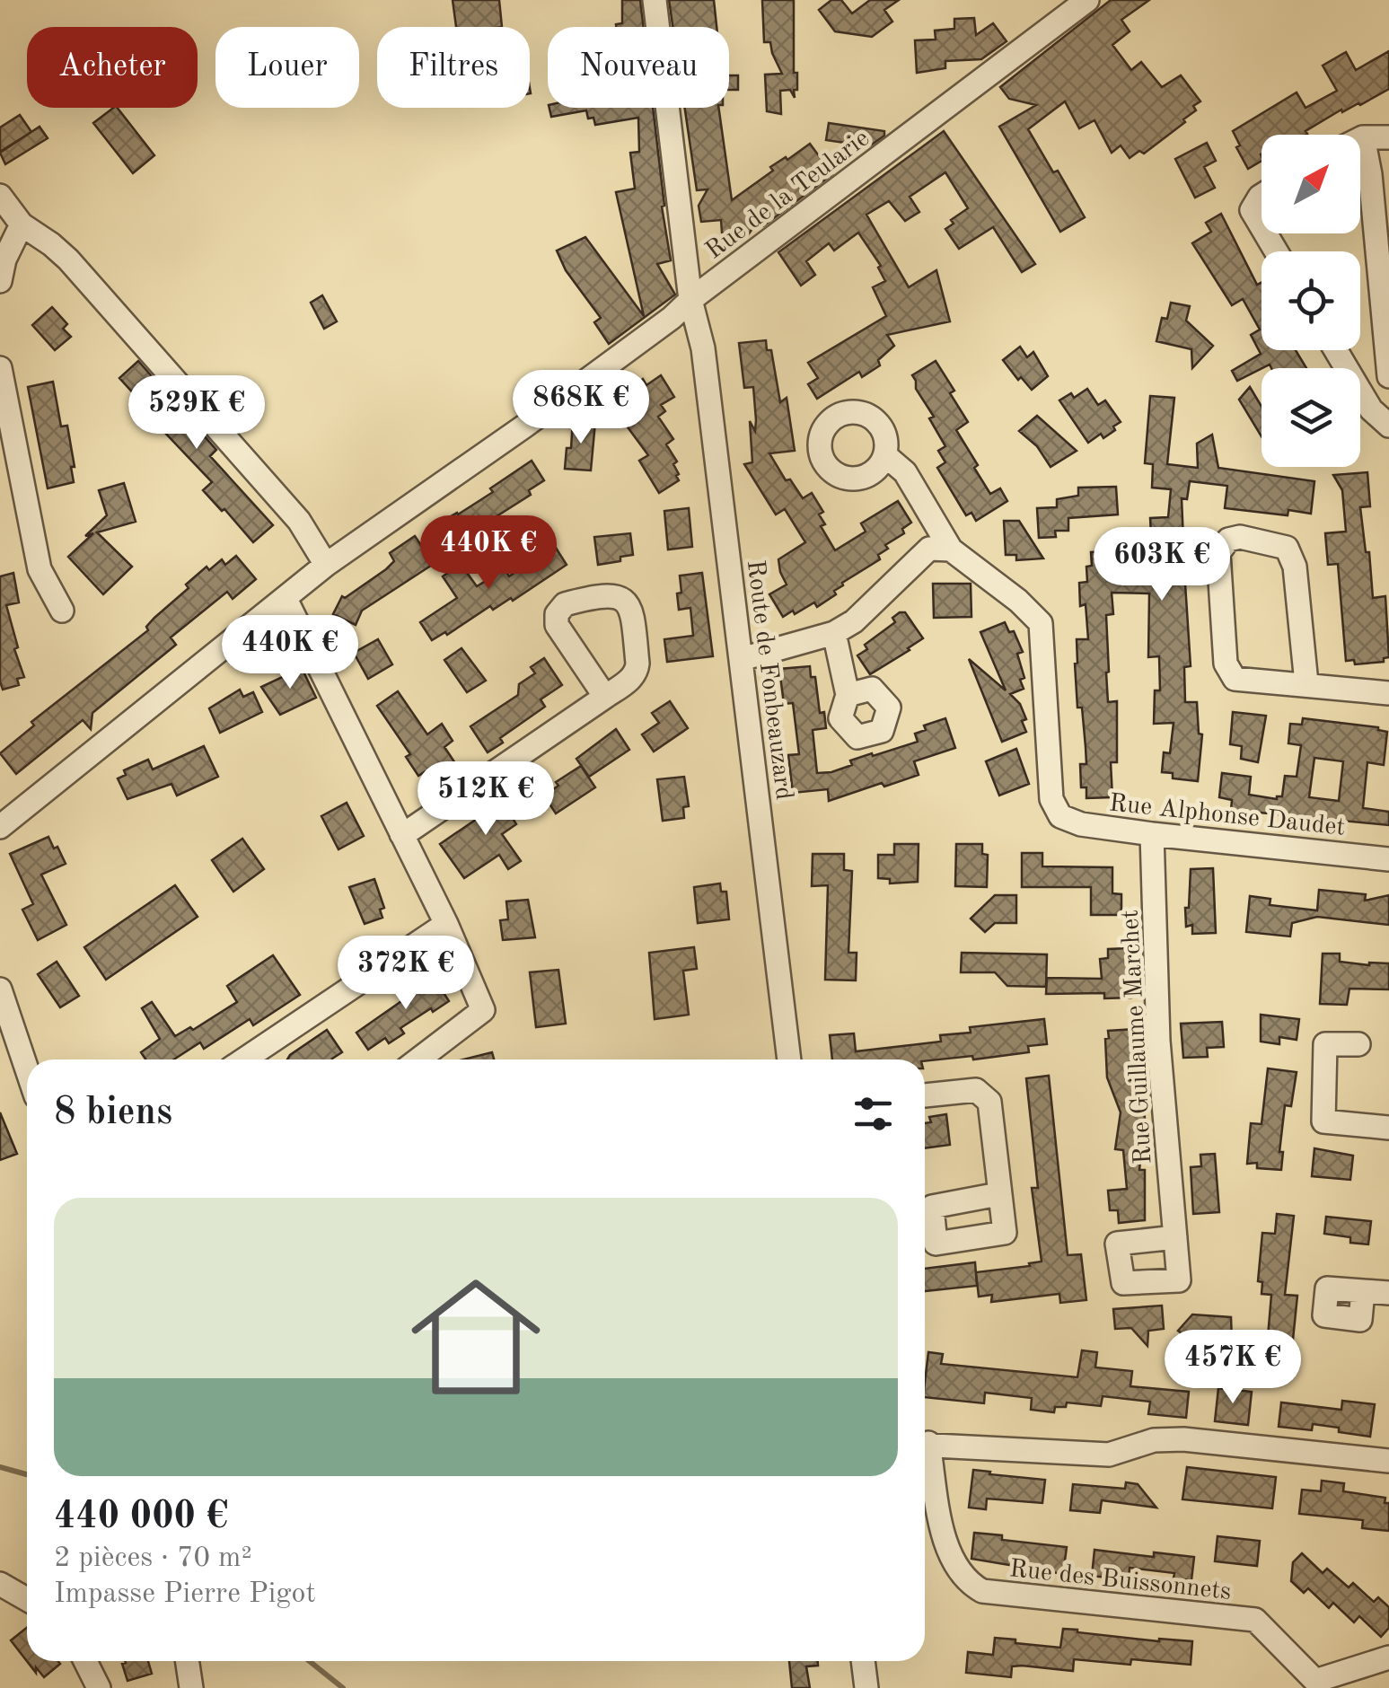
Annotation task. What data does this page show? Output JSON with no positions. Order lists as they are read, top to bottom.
{
  "streets": {
    "street": [
      "Rue de la Teularie",
      "Route de Fonbeauzard",
      "Rue Alphonse Daudet",
      "Rue Guillaume Marchet",
      "Rue des Buissonnets"
    ]
  },
  "crossings": [
    ["Rue de la Teularie", "Route de Fonbeauzard"],
    ["Rue Alphonse Daudet", "Rue Guillaume Marchet"]
  ],
  "north": "top right",
  "page": {
    "chip": [
      "Acheter",
      "Louer",
      "Filtres",
      "Nouveau"
    ],
    "price": [
      "868K €",
      "529K €",
      "440K €",
      "603K €",
      "440K €",
      "512K €",
      "372K €",
      "457K €"
    ],
    "heading": "8 biens",
    "list": [
      {
        "name": "440 000 €",
        "note": "2 pièces · 70 m² · Impasse Pierre Pigot"
      }
    ]
  }
}
